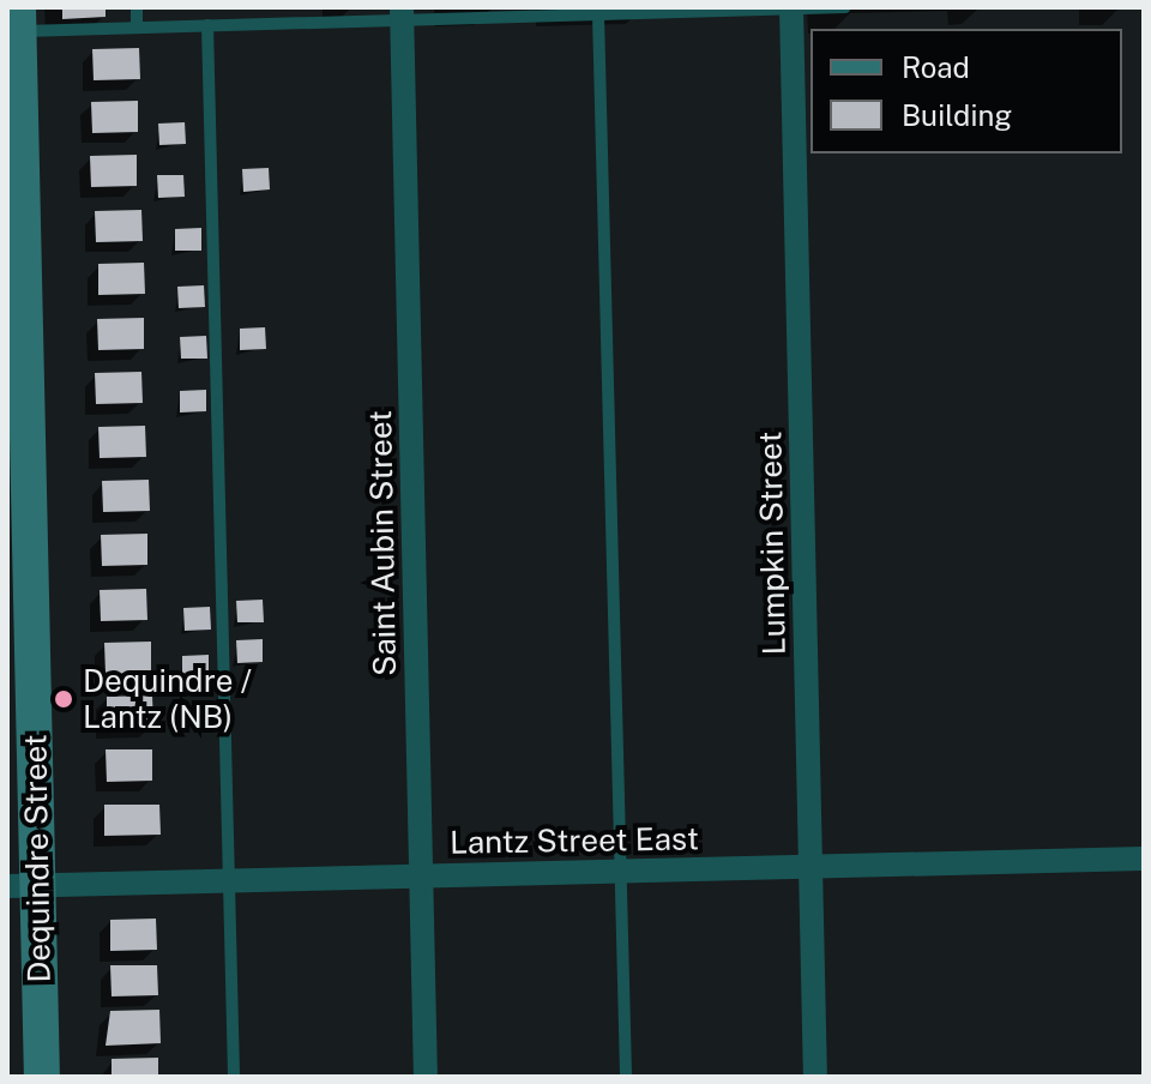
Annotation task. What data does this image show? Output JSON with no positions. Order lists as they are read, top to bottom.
{
  "streets": {
    "street": [
      "Saint Aubin Street",
      "Lumpkin Street",
      "Lantz Street East",
      "Dequindre Street"
    ]
  },
  "crossings": [
    ["Saint Aubin Street", "Lantz Street East"],
    ["Lumpkin Street", "Lantz Street East"],
    ["Lantz Street East", "Dequindre Street"]
  ],
  "places": ["Dequindre / Lantz (NB)"],
  "legend": ["Road", "Building"]
}
